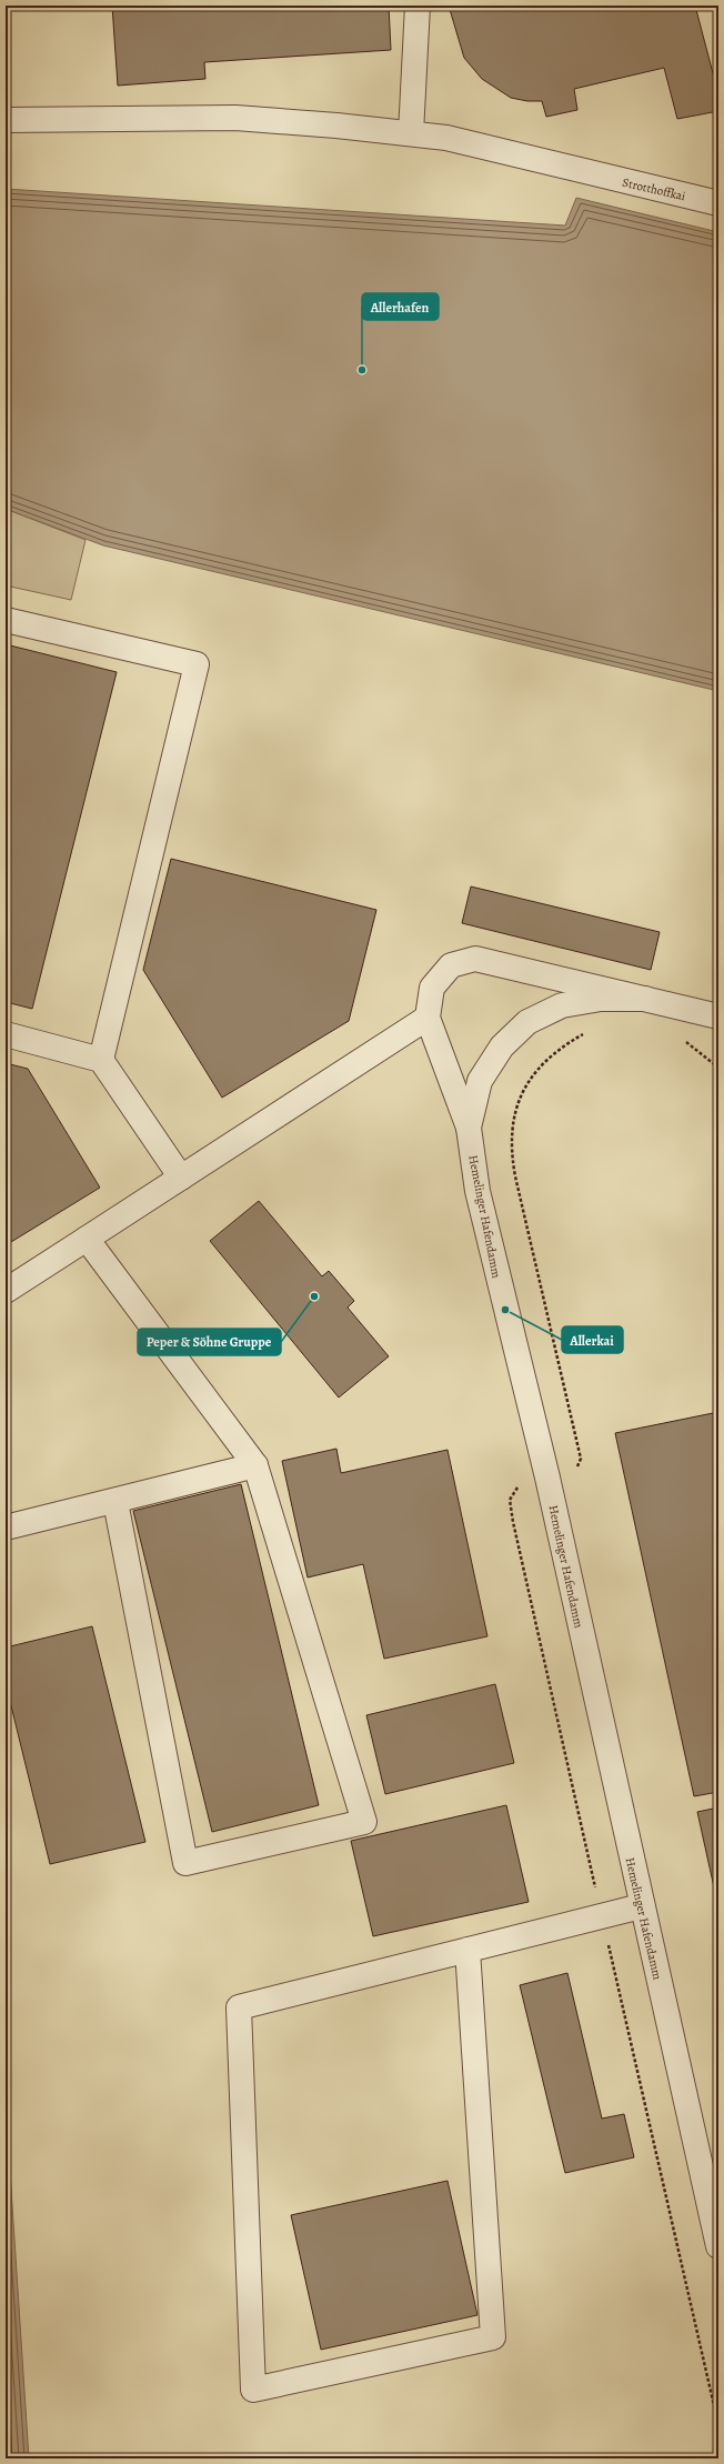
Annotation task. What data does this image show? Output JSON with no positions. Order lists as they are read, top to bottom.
{
  "streets": {
    "street": ["Strotthoffkai", "Hemelinger Hafendamm"]
  },
  "places": ["Allerhafen", "Peper & Söhne Gruppe", "Allerkai"]
}
